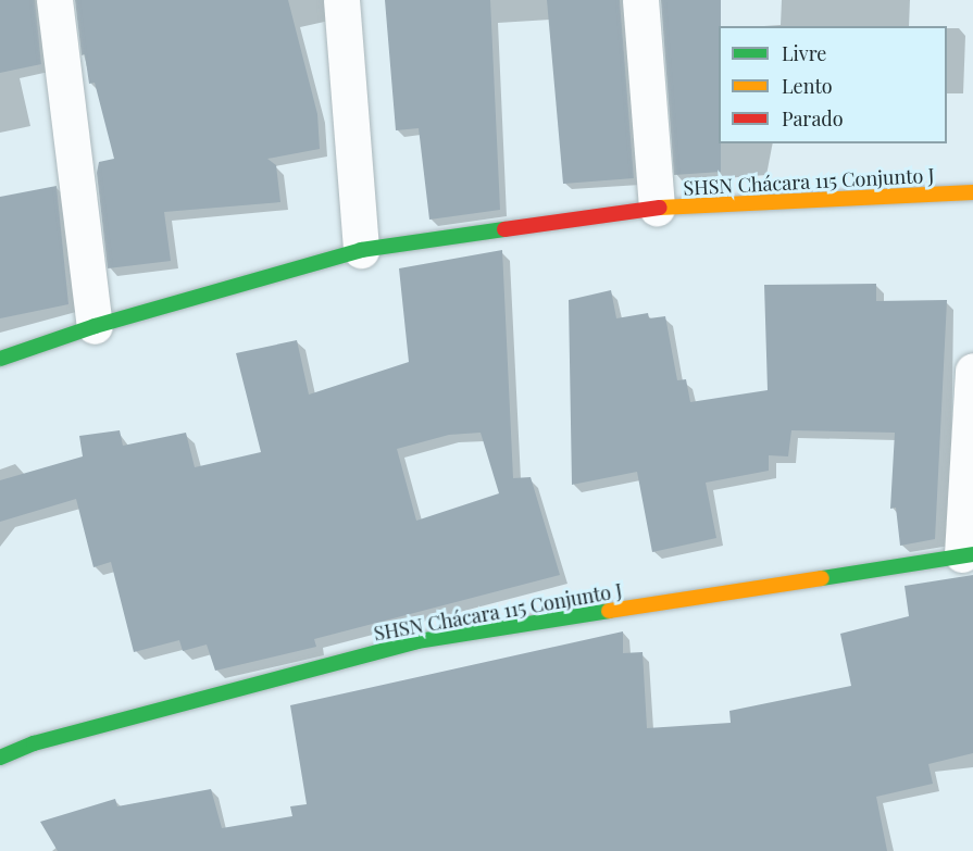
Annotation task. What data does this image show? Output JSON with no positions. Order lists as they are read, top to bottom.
{
  "streets": {
    "street": ["SHSN Chácara 115 Conjunto J"]
  },
  "legend": ["Livre", "Lento", "Parado"]
}
